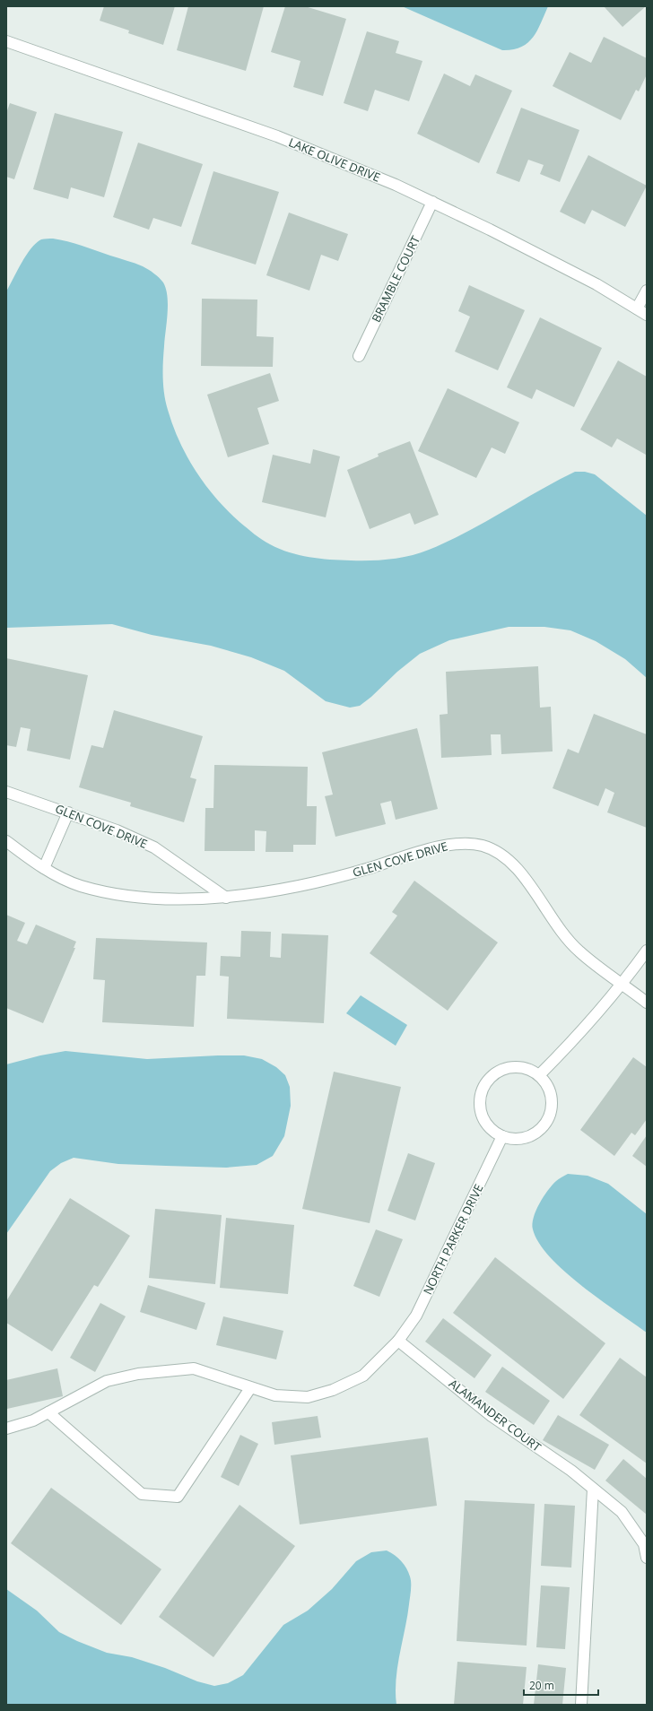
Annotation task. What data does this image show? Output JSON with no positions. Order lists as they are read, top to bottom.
{
  "streets": {
    "street": [
      "LAKE OLIVE DRIVE",
      "BRAMBLE COURT",
      "GLEN COVE DRIVE",
      "NORTH PARKER DRIVE",
      "ALAMANDER COURT"
    ]
  },
  "crossings": [
    ["LAKE OLIVE DRIVE", "BRAMBLE COURT"],
    ["NORTH PARKER DRIVE", "ALAMANDER COURT"]
  ],
  "scale_bar": "20 m"
}
